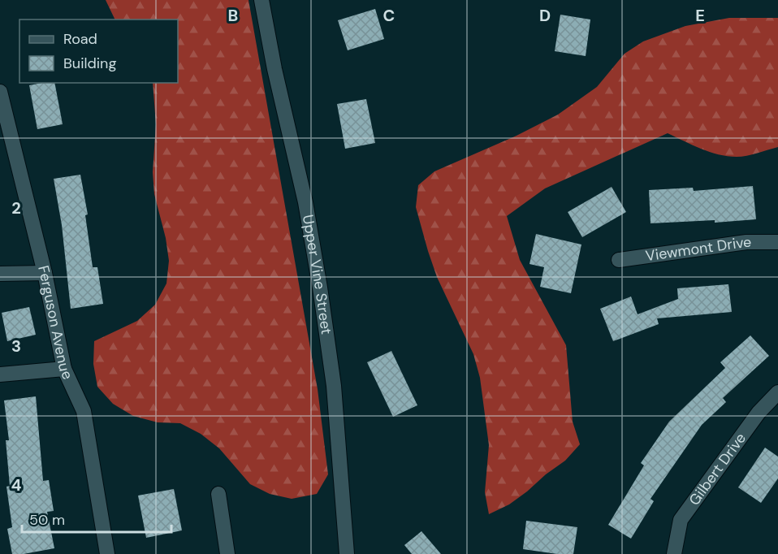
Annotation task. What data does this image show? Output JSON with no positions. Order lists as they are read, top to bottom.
{
  "streets": {
    "street": [
      "Viewmont Drive",
      "Upper Vine Street",
      "Ferguson Avenue",
      "Gilbert Drive"
    ]
  },
  "legend": ["Road", "Building"],
  "scale_bar": "50 m",
  "grid": {
    "columns": [
      "B",
      "C",
      "D",
      "E"
    ],
    "rows": ["2", "3", "4"]
  }
}
